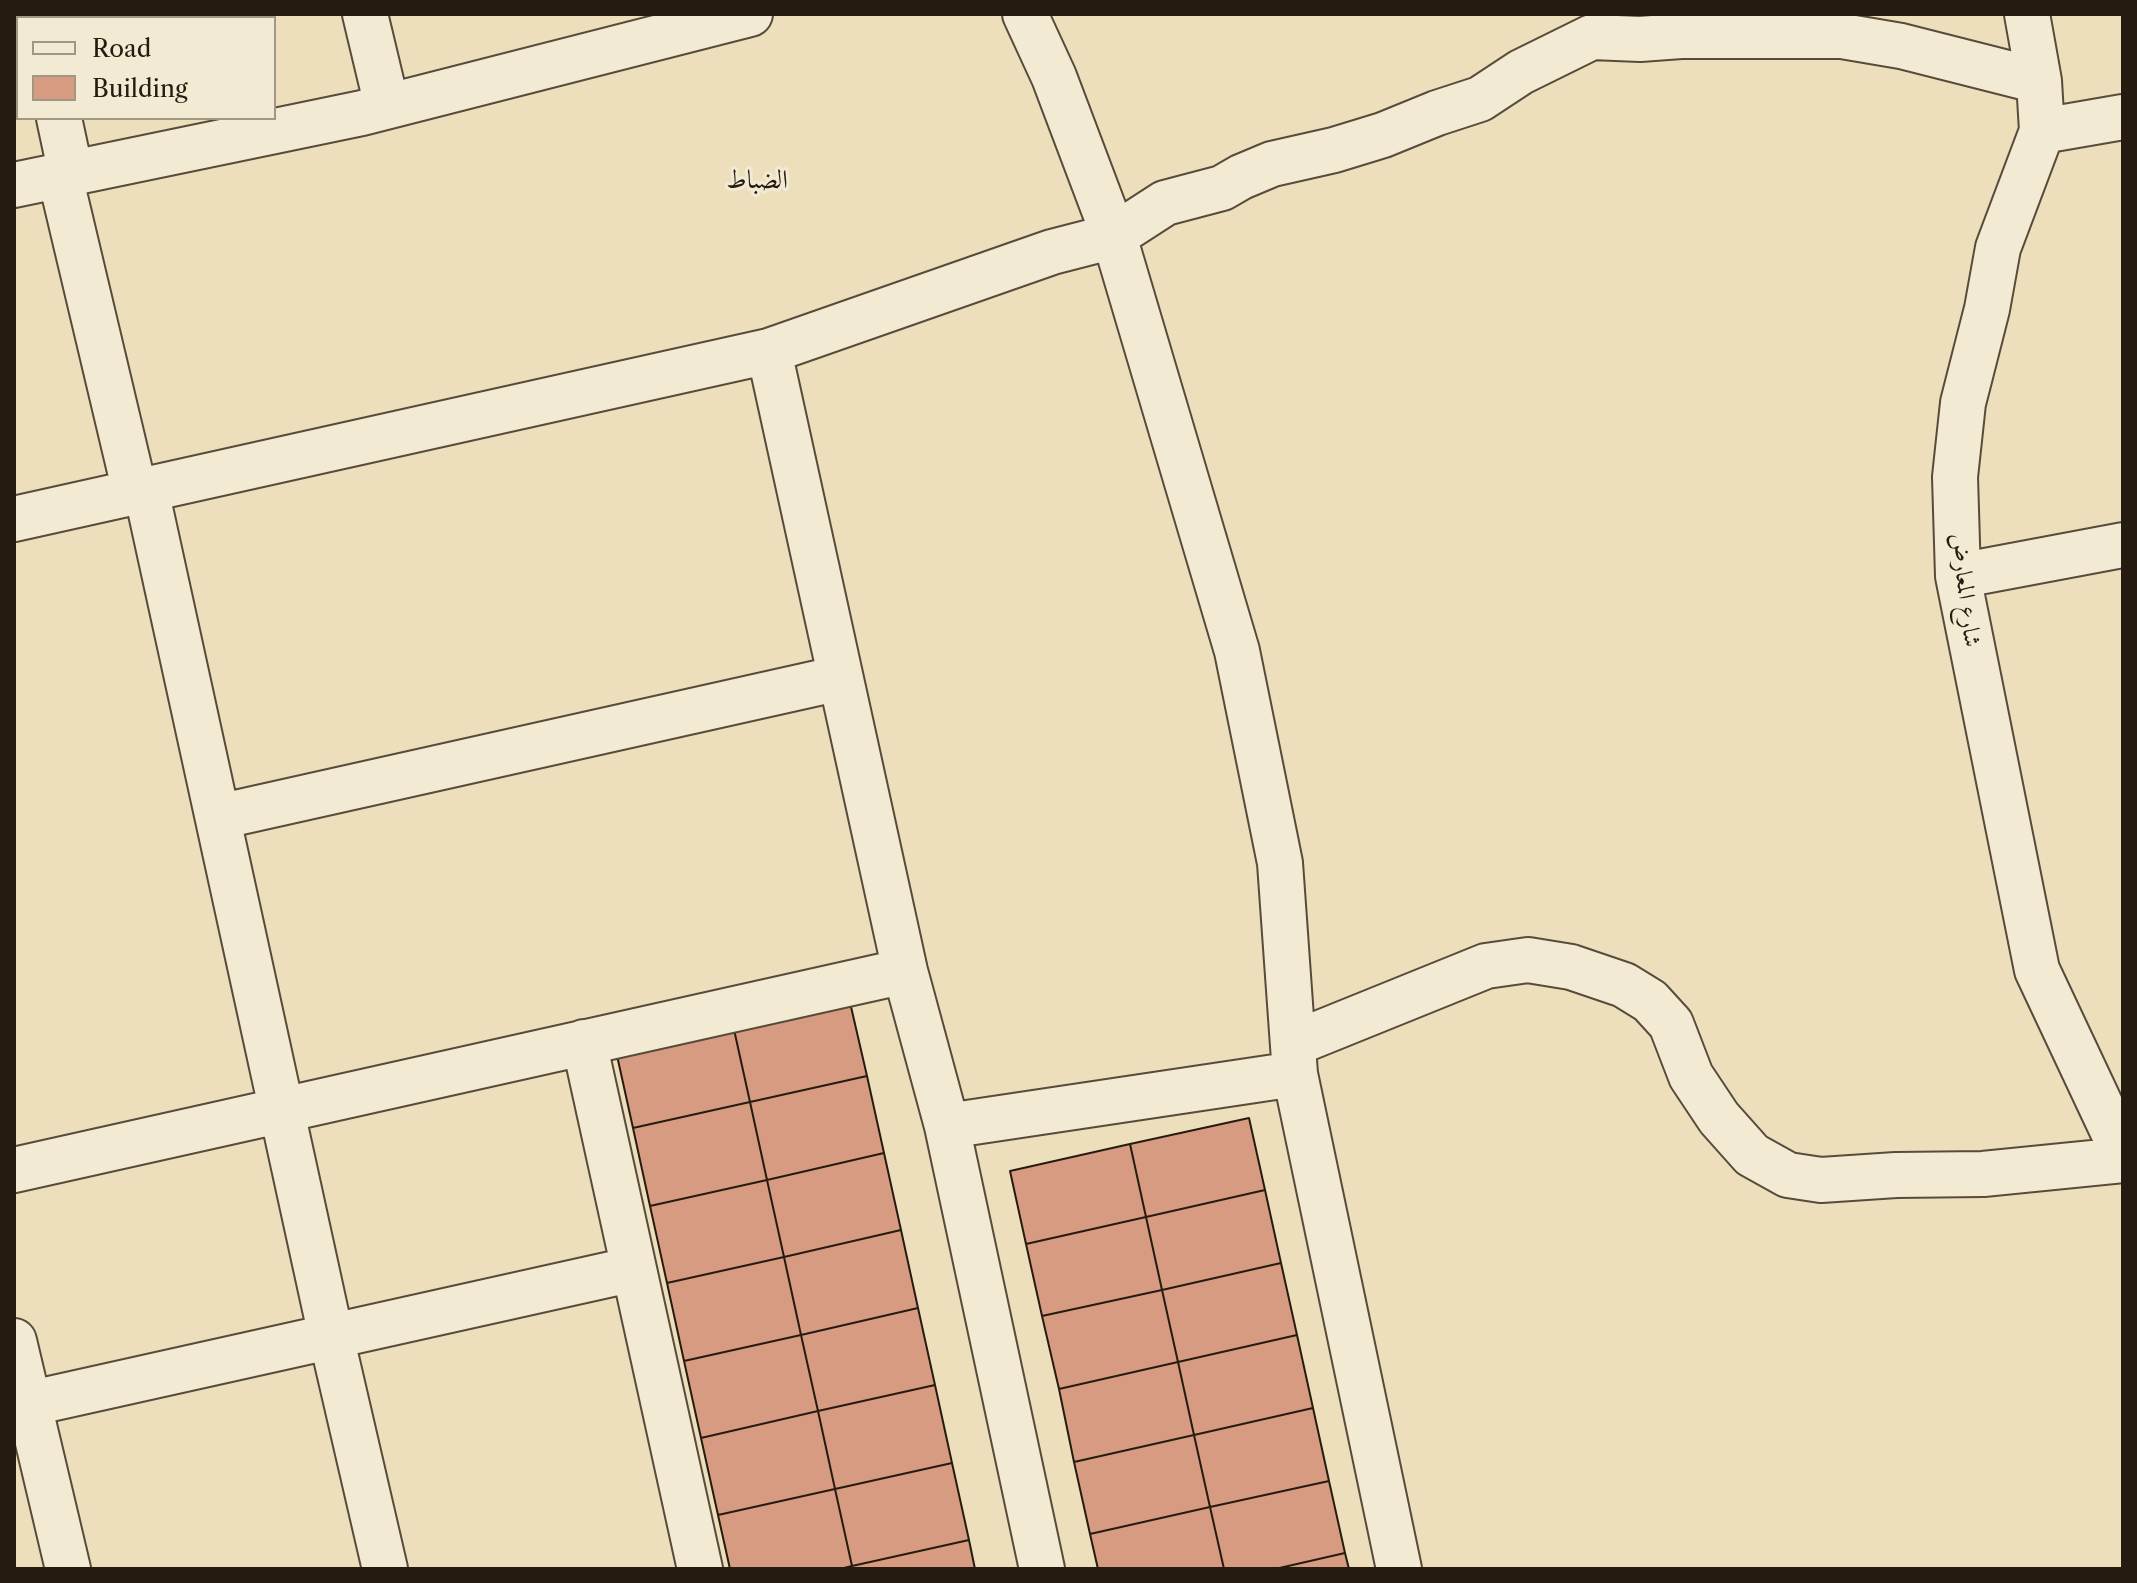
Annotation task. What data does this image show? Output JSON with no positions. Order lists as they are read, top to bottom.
{
  "streets": {
    "street": ["شارع المعارض"]
  },
  "districts": ["الضباط"],
  "legend": ["Road", "Building"]
}
